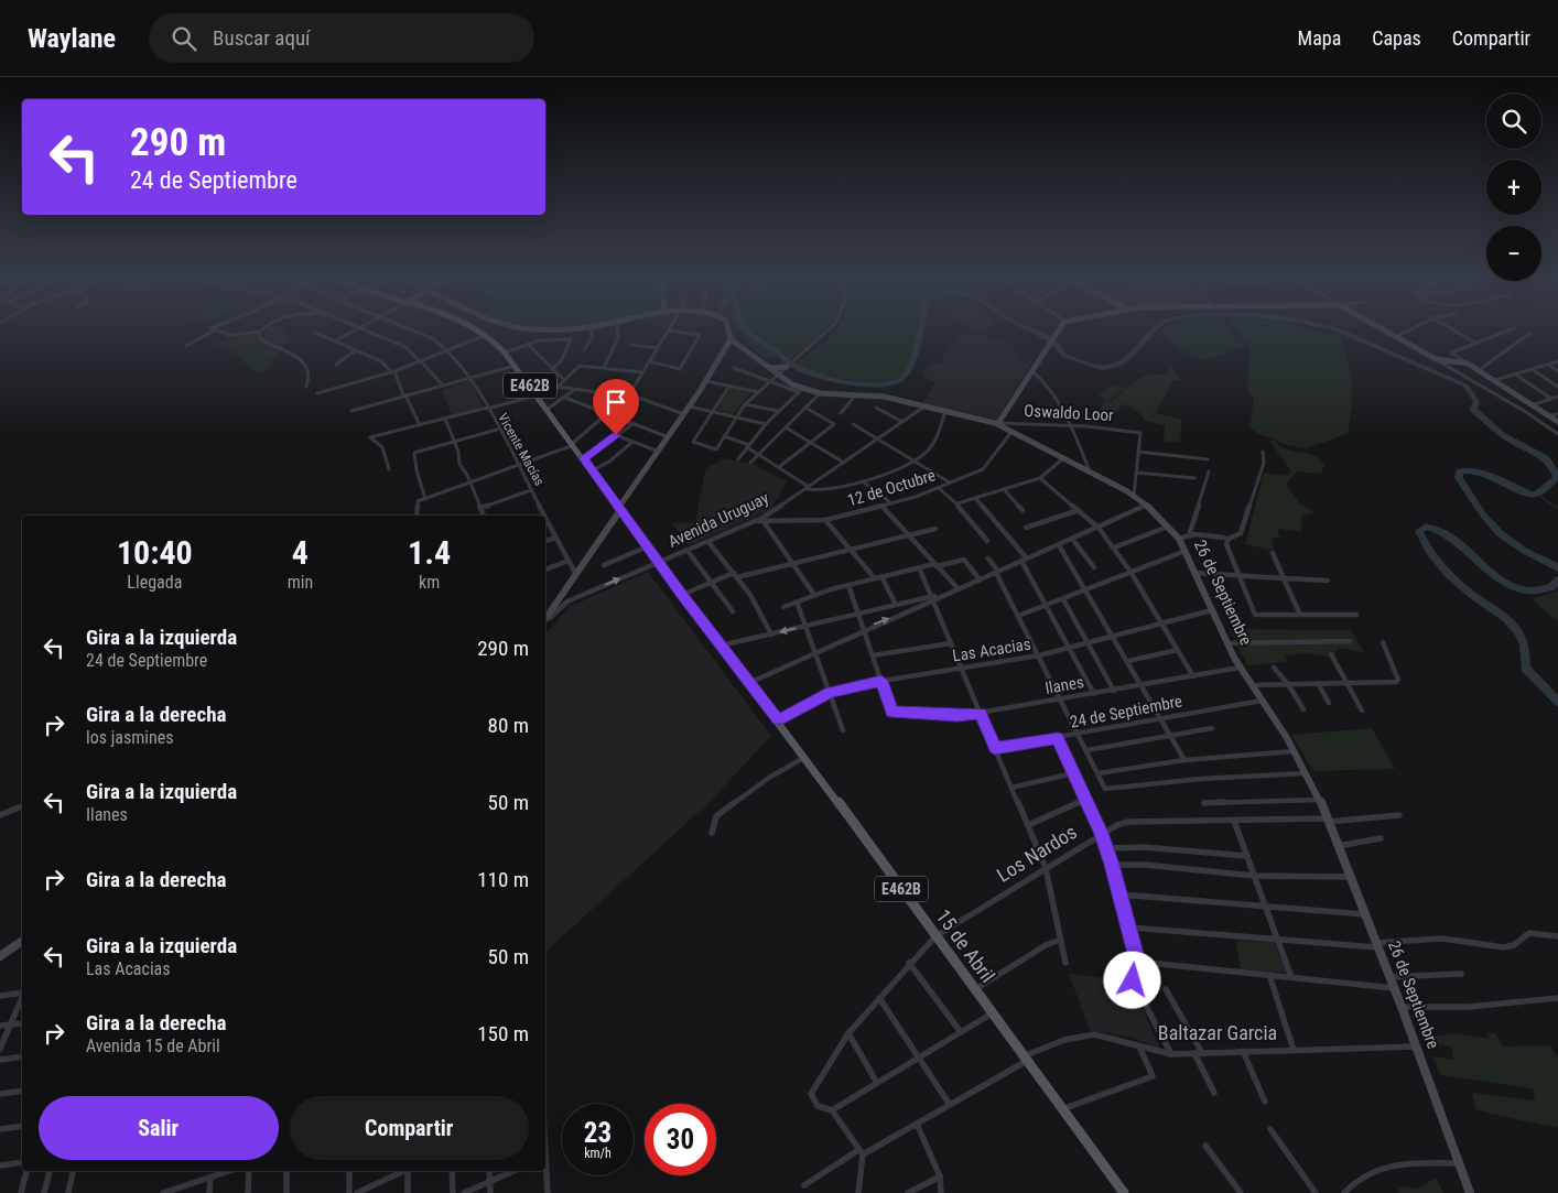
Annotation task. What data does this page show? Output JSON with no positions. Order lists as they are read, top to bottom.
{
  "streets": {
    "main road": ["E462B", "15 de Abril"],
    "street": [
      "Oswaldo Loor",
      "Vicente Macías",
      "12 de Octubre",
      "Avenida Uruguay",
      "26 de Septiembre",
      "Las Acacias",
      "Ilanes",
      "24 de Septiembre",
      "Los Nardos",
      "Baltazar Garcia"
    ]
  },
  "crossings": [
    ["E462B", "Avenida Uruguay"],
    ["E462B", "Las Acacias"],
    ["E462B", "15 de Abril"],
    ["Oswaldo Loor", "26 de Septiembre"],
    ["12 de Octubre", "Avenida Uruguay"],
    ["12 de Octubre", "26 de Septiembre"],
    ["Avenida Uruguay", "26 de Septiembre"],
    ["26 de Septiembre", "Las Acacias"],
    ["26 de Septiembre", "Ilanes"],
    ["26 de Septiembre", "24 de Septiembre"],
    ["26 de Septiembre", "Los Nardos"],
    ["26 de Septiembre", "Baltazar Garcia"],
    ["Las Acacias", "Ilanes"],
    ["Las Acacias", "15 de Abril"],
    ["Los Nardos", "15 de Abril"],
    ["15 de Abril", "Baltazar Garcia"]
  ],
  "page": {
    "header": "Waylane",
    "search": "Buscar aquí",
    "nav": ["Mapa", "Capas", "Compartir"],
    "map_buttons": ["+", "−"],
    "turn": ["290 m", "24 de Septiembre"],
    "eta": [
      "10:40",
      "Llegada",
      "4",
      "min",
      "1.4",
      "km"
    ],
    "list": [
      {
        "name": "Gira a la izquierda",
        "note": "24 de Septiembre",
        "value": "290 m"
      },
      {
        "name": "Gira a la derecha",
        "note": "los jasmines",
        "value": "80 m"
      },
      {
        "name": "Gira a la izquierda",
        "note": "Ilanes",
        "value": "50 m"
      },
      {
        "name": "Gira a la derecha",
        "value": "110 m"
      },
      {
        "name": "Gira a la izquierda",
        "note": "Las Acacias",
        "value": "50 m"
      },
      {
        "name": "Gira a la derecha",
        "note": "Avenida 15 de Abril",
        "value": "150 m"
      }
    ],
    "buttons": ["Salir", "Compartir"],
    "speed": "23 km/h",
    "limit": "30"
  }
}
